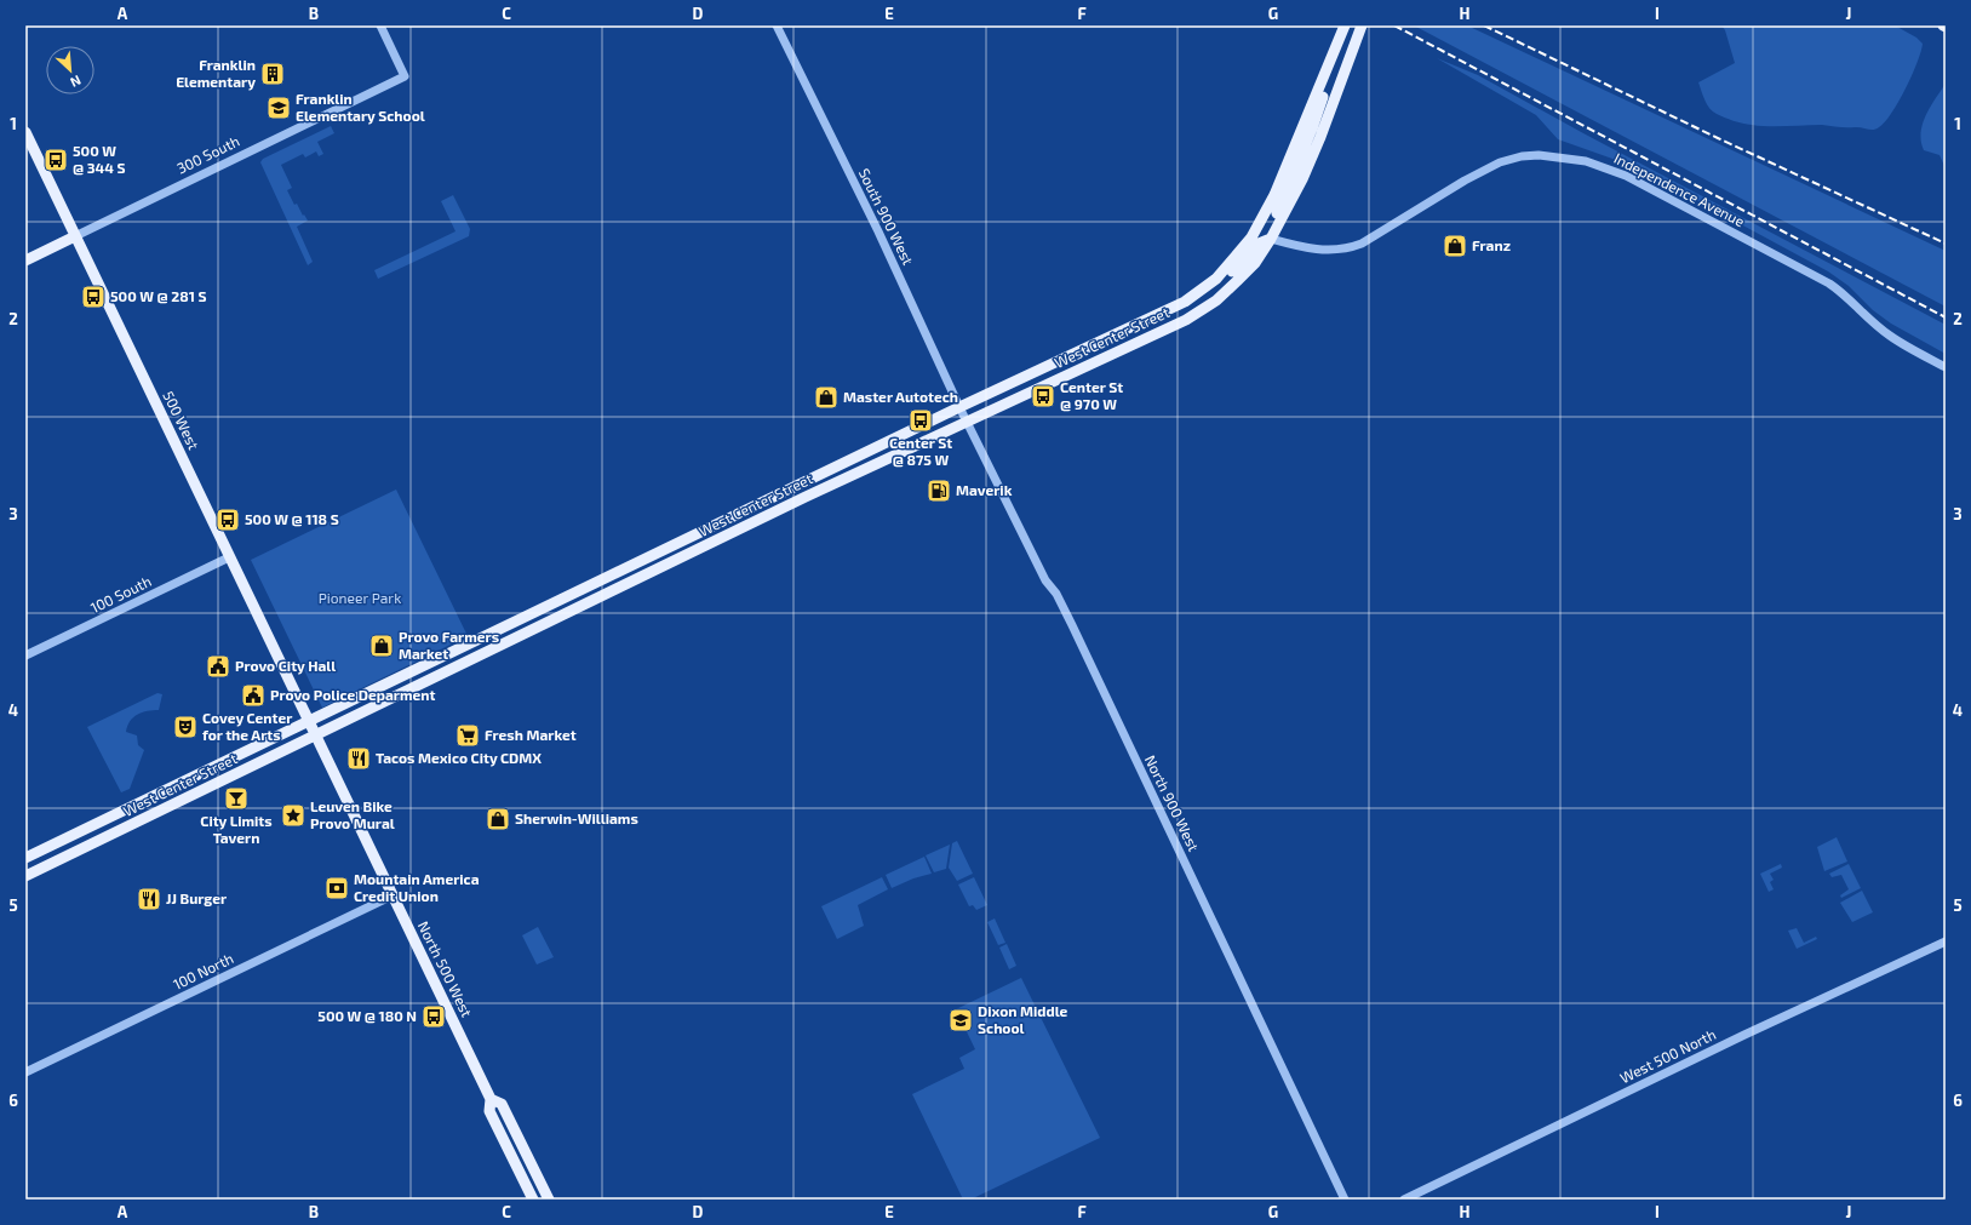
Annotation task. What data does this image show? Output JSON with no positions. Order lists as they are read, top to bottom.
{
  "streets": {
    "main road": [
      "300 South",
      "West Center Street",
      "500 West",
      "North 500 West"
    ],
    "street": [
      "Independence Avenue",
      "South 900 West",
      "100 South",
      "North 900 West",
      "100 North",
      "West 500 North"
    ]
  },
  "crossings": [
    ["300 South", "500 West"],
    ["Independence Avenue", "West Center Street"],
    ["South 900 West", "West Center Street"],
    ["South 900 West", "North 900 West"],
    ["West Center Street", "500 West"],
    ["West Center Street", "North 900 West"],
    ["West Center Street", "North 500 West"],
    ["500 West", "100 South"],
    ["500 West", "North 500 West"],
    ["North 500 West", "100 North"]
  ],
  "parks": ["Pioneer Park"],
  "places": {
    "building": ["Franklin Elementary"],
    "school or university": ["Franklin Elementary School", "Dixon Middle School"],
    "bus stop": [
      "500 W @ 344 S",
      "500 W @ 281 S",
      "Center St @ 970 W",
      "Center St @ 875 W",
      "500 W @ 118 S",
      "500 W @ 180 N"
    ],
    "shop": [
      "Franz",
      "Master Autotech",
      "Provo Farmers Market",
      "Sherwin-Williams"
    ],
    "fuel station": ["Maverik"],
    "public building": ["Provo City Hall", "Provo Police Deparment"],
    "theatre": ["Covey Center for the Arts"],
    "supermarket": ["Fresh Market"],
    "restaurant": ["Tacos Mexico City CDMX", "JJ Burger"],
    "bar": ["City Limits Tavern"],
    "place": ["Leuven Bike Provo Mural"],
    "bank": ["Mountain America Credit Union"]
  },
  "north": "bottom right",
  "grid": {
    "columns": [
      "A",
      "B",
      "C",
      "D",
      "E",
      "F",
      "G",
      "H",
      "I",
      "J"
    ],
    "rows": [
      "1",
      "2",
      "3",
      "4",
      "5",
      "6"
    ]
  }
}
